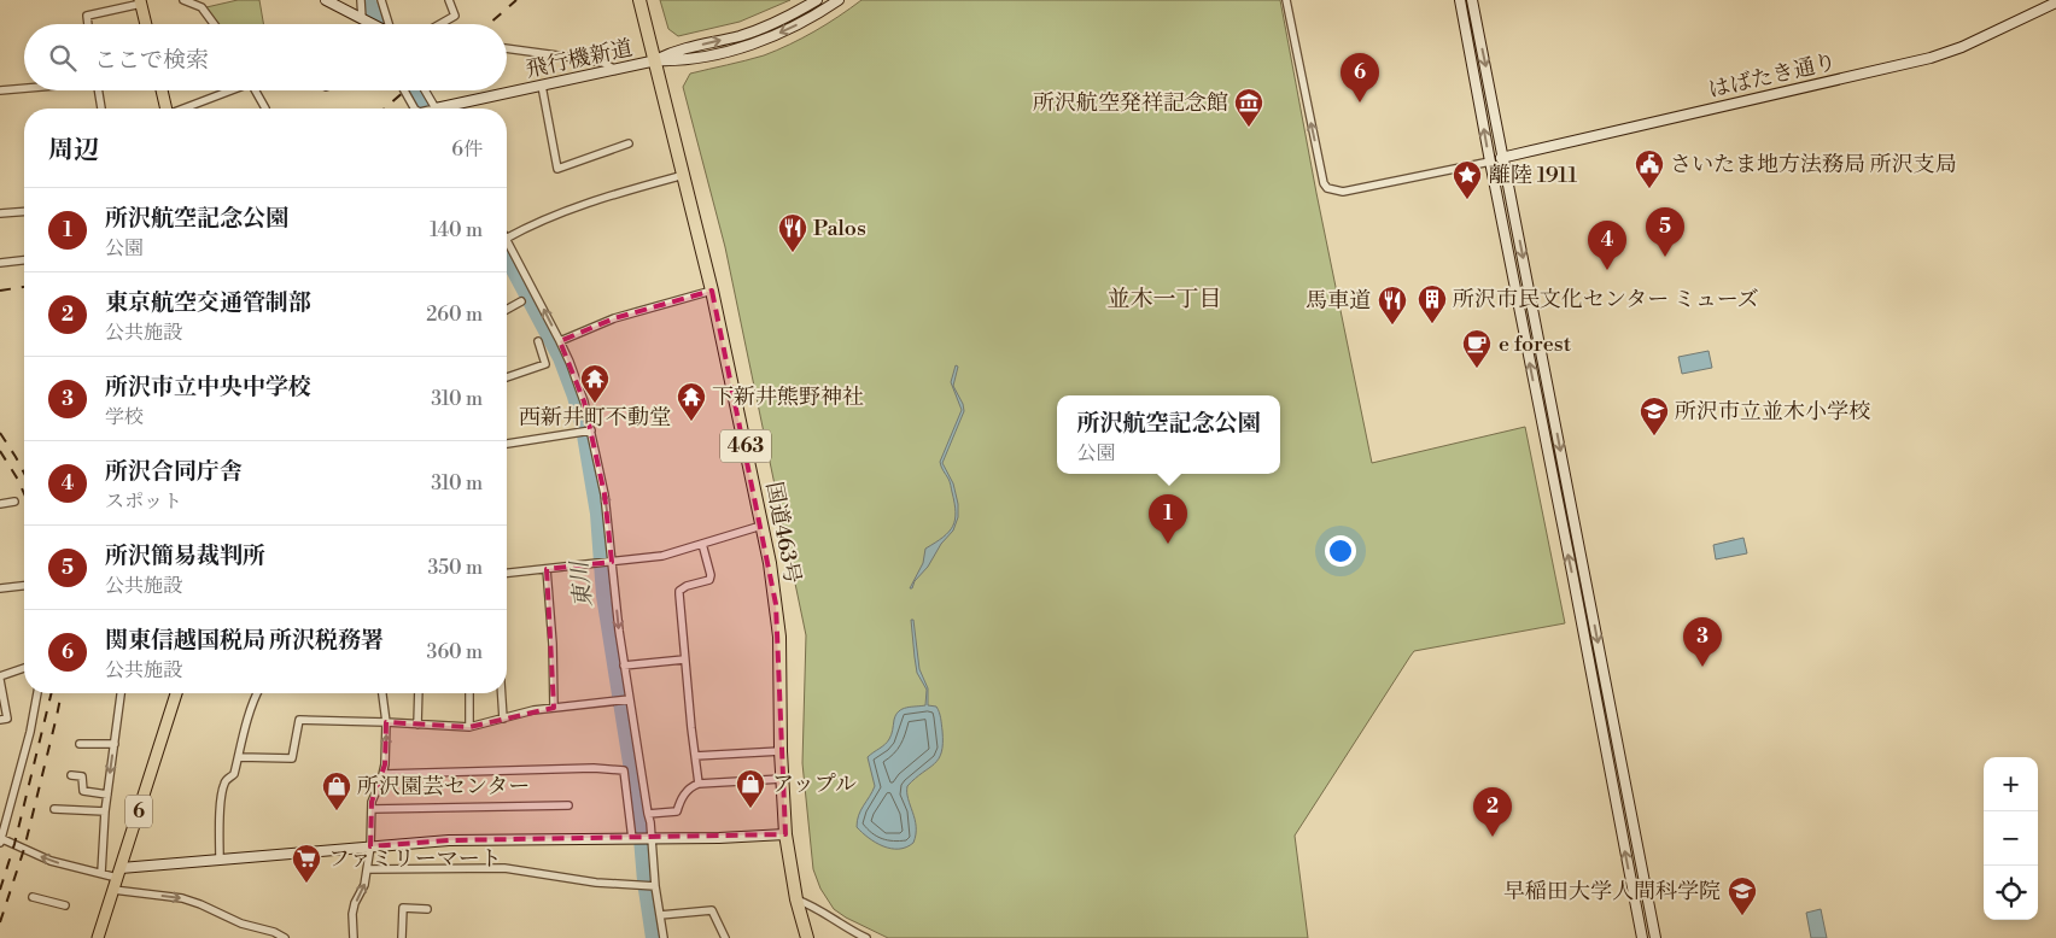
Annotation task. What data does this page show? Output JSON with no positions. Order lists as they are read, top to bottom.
{
  "streets": {
    "highway": ["463", "国道463号"],
    "main road": ["6"],
    "street": ["飛行機新道", "はばたき通り"]
  },
  "crossings": [
    ["飛行機新道", "国道463号"]
  ],
  "districts": ["並木一丁目"],
  "water": ["東川"],
  "places": {
    "museum": ["所沢航空発祥記念館"],
    "public building": ["さいたま地方法務局 所沢支局"],
    "place": ["離陸 1911"],
    "restaurant": ["Palos", "馬車道"],
    "building": ["所沢市民文化センター ミューズ"],
    "cafe": ["e forest"],
    "temple": ["西新井町不動堂", "下新井熊野神社"],
    "school or university": ["所沢市立並木小学校", "早稲田大学人間科学院"],
    "shop": ["アップル", "所沢園芸センター"],
    "supermarket": ["ファミリーマート"]
  },
  "page": {
    "search": "ここで検索",
    "pins": [
      "6",
      "5",
      "4",
      "1",
      "3",
      "2"
    ],
    "heading": ["周辺", "6件"],
    "list": [
      {
        "mark": "1",
        "name": "所沢航空記念公園",
        "note": "公園",
        "value": "140 m"
      },
      {
        "mark": "2",
        "name": "東京航空交通管制部",
        "note": "公共施設",
        "value": "260 m"
      },
      {
        "mark": "3",
        "name": "所沢市立中央中学校",
        "note": "学校",
        "value": "310 m"
      },
      {
        "mark": "4",
        "name": "所沢合同庁舎",
        "note": "スポット",
        "value": "310 m"
      },
      {
        "mark": "5",
        "name": "所沢簡易裁判所",
        "note": "公共施設",
        "value": "350 m"
      },
      {
        "mark": "6",
        "name": "関東信越国税局 所沢税務署",
        "note": "公共施設",
        "value": "360 m"
      }
    ],
    "popup": ["所沢航空記念公園", "公園"],
    "map_buttons": ["+", "−"]
  }
}
